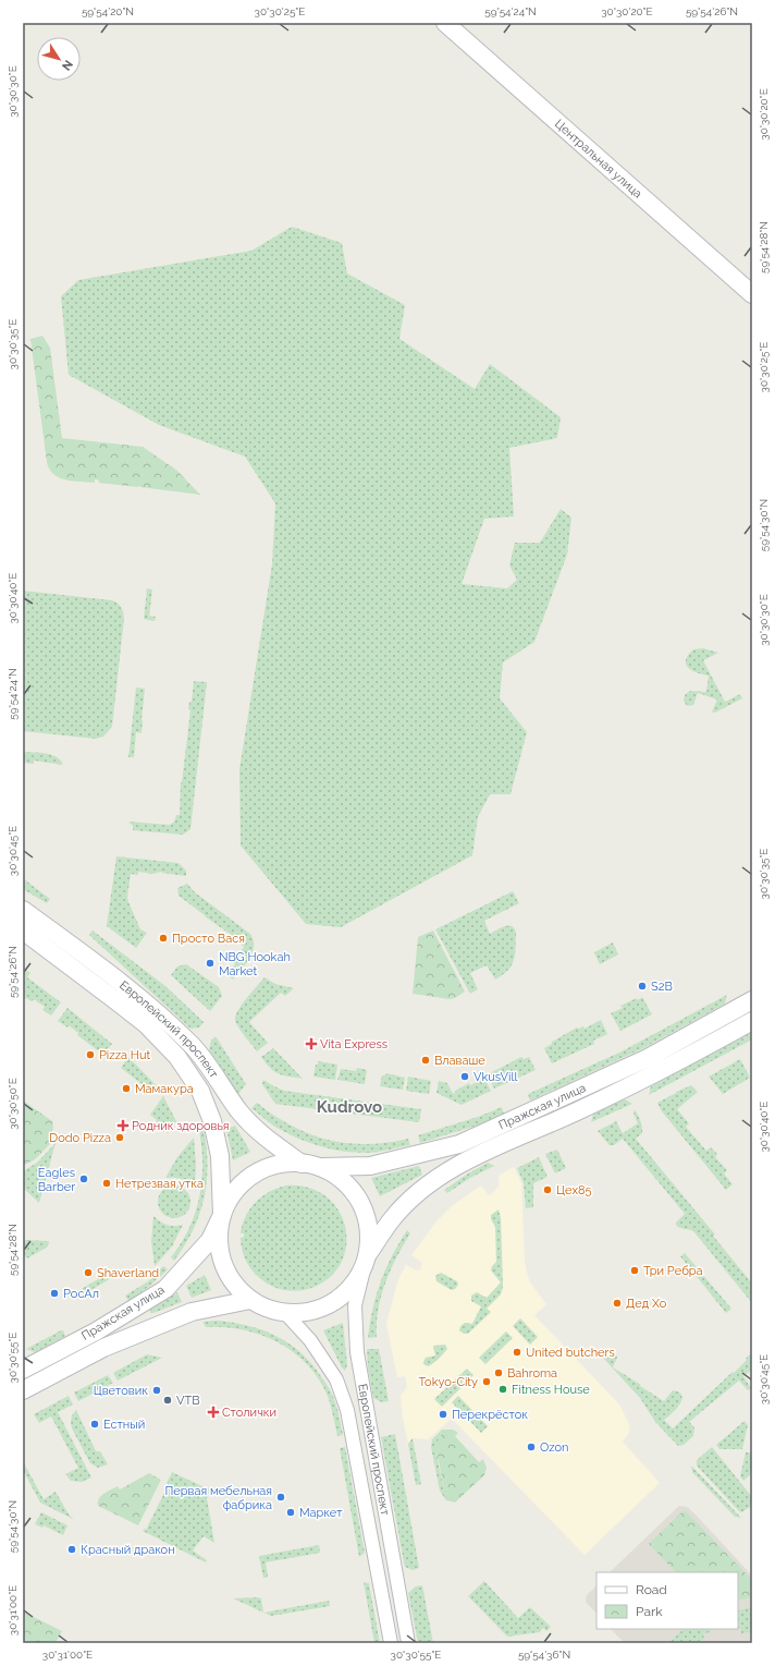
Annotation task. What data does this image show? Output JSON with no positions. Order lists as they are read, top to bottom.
{
  "streets": {
    "street": ["Центральная улица", "Европейский проспект", "Пражская улица"]
  },
  "crossings": [
    ["Европейский проспект", "Пражская улица"]
  ],
  "districts": ["Kudrovo"],
  "places": {
    "other": [
      "Просто Вася",
      "NBG Hookah Market",
      "S2B",
      "Pizza Hut",
      "Влаваше",
      "VkusVill",
      "Мамакура",
      "Dodo Pizza",
      "Eagles Barber",
      "Нетрезвая утка",
      "Цех85",
      "Три Ребра",
      "Shaverland",
      "РосАл",
      "Дед Хо",
      "United butchers",
      "Bahroma",
      "Tokyo-City",
      "Fitness House",
      "Цветовик",
      "VTB",
      "Перекрёсток",
      "Естный",
      "Ozon",
      "Первая мебельная фабрика",
      "Маркет",
      "Красный дракон"
    ],
    "health": ["Vita Express", "Родник здоровья", "Столички"]
  },
  "legend": ["Road", "Park"],
  "north": "bottom right",
  "coordinates": [
    "59°54'20\"N",
    "30°30'25\"E",
    "59°54'24\"N",
    "30°30'20\"E",
    "59°54'26\"N",
    "30°30'30\"E",
    "59°54'28\"N",
    "30°30'35\"E",
    "59°54'30\"N",
    "30°30'40\"E",
    "30°30'45\"E",
    "30°30'50\"E",
    "30°30'55\"E",
    "30°31'00\"E",
    "59°54'36\"N"
  ]
}
